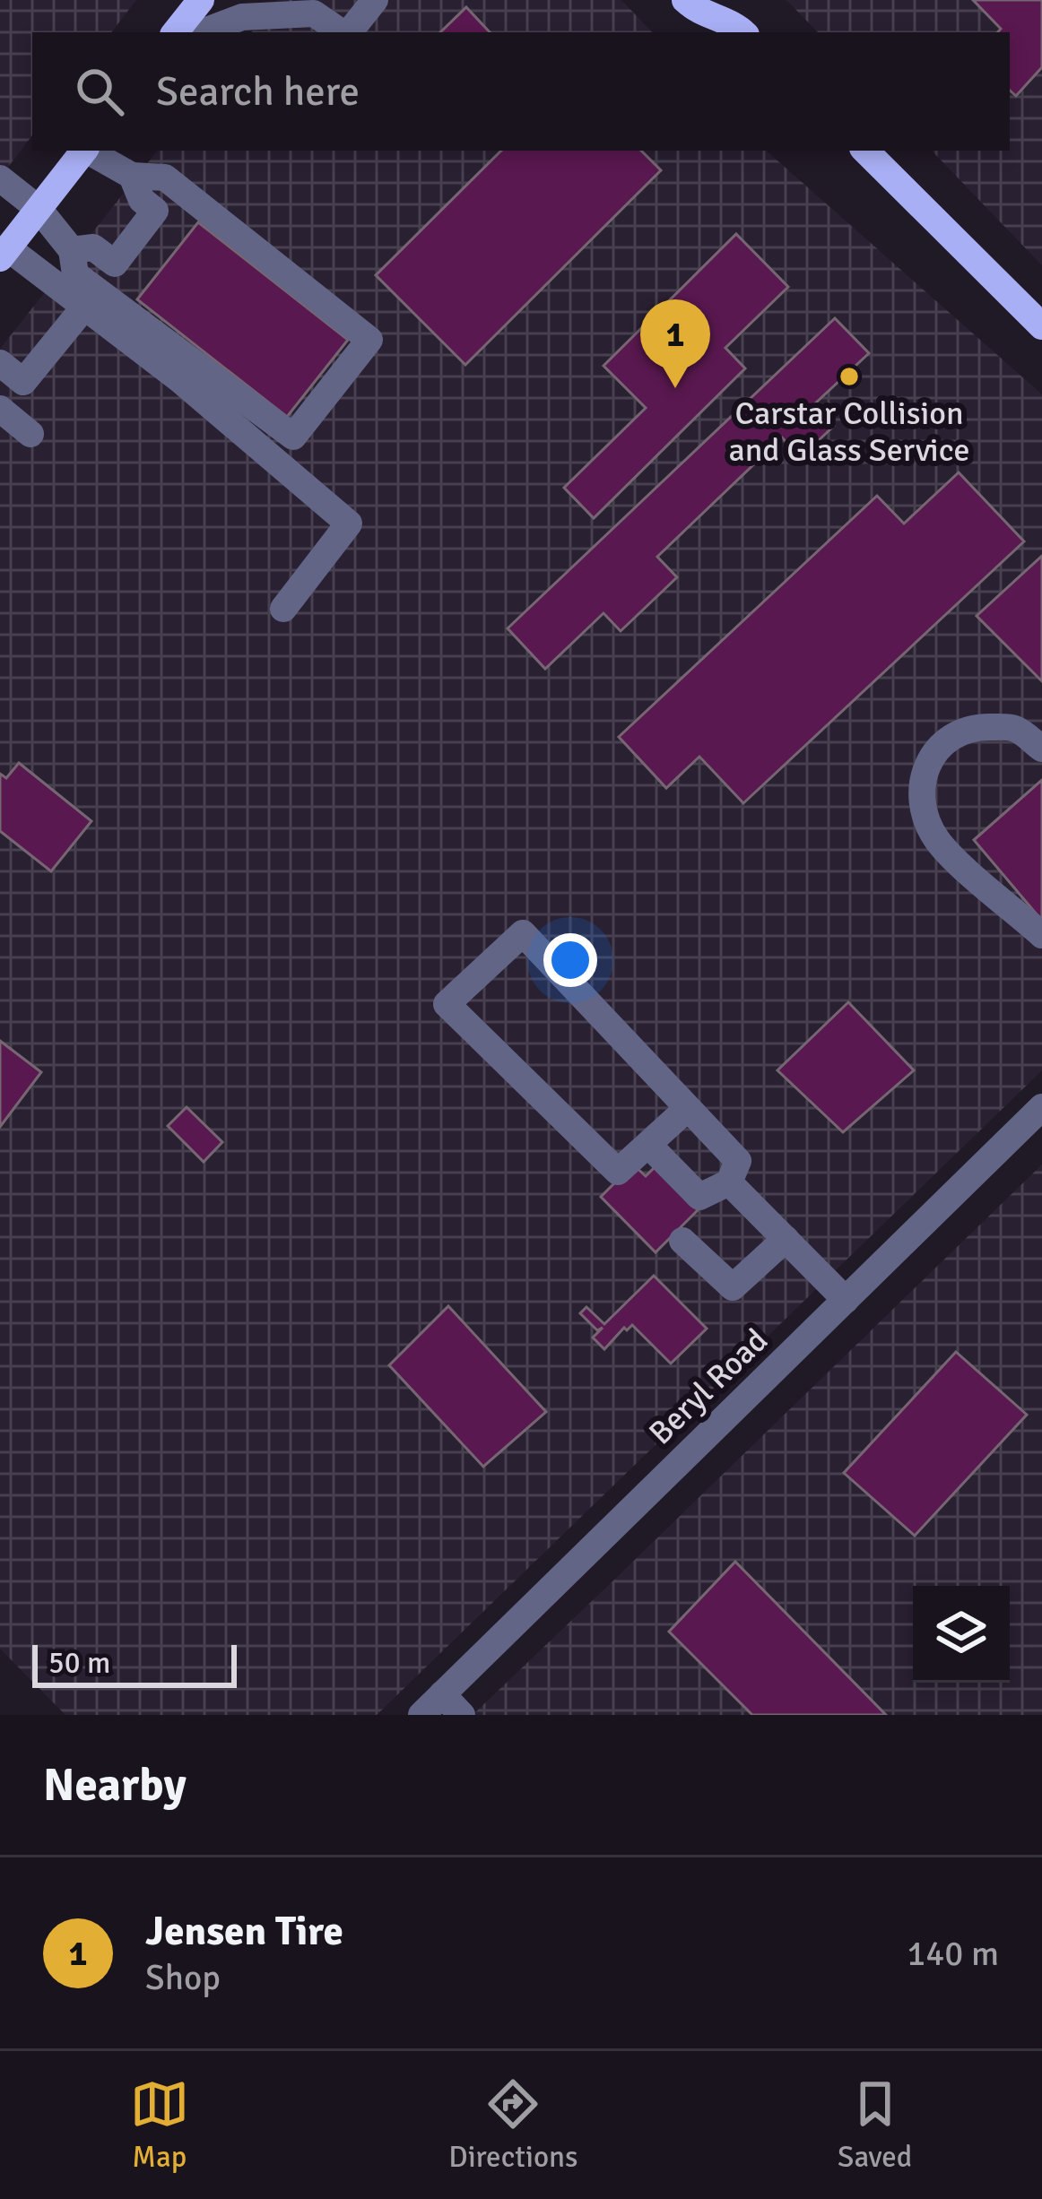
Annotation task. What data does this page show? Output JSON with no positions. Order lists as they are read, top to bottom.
{
  "streets": {
    "street": ["Beryl Road"]
  },
  "places": ["Carstar Collision and Glass Service"],
  "scale_bar": "50 m",
  "page": {
    "search": "Search here",
    "pins": "1",
    "scale": "50 m",
    "heading": "Nearby",
    "list": [
      {
        "mark": "1",
        "name": "Jensen Tire",
        "note": "Shop",
        "value": "140 m"
      }
    ],
    "nav": ["Map", "Directions", "Saved"]
  }
}
